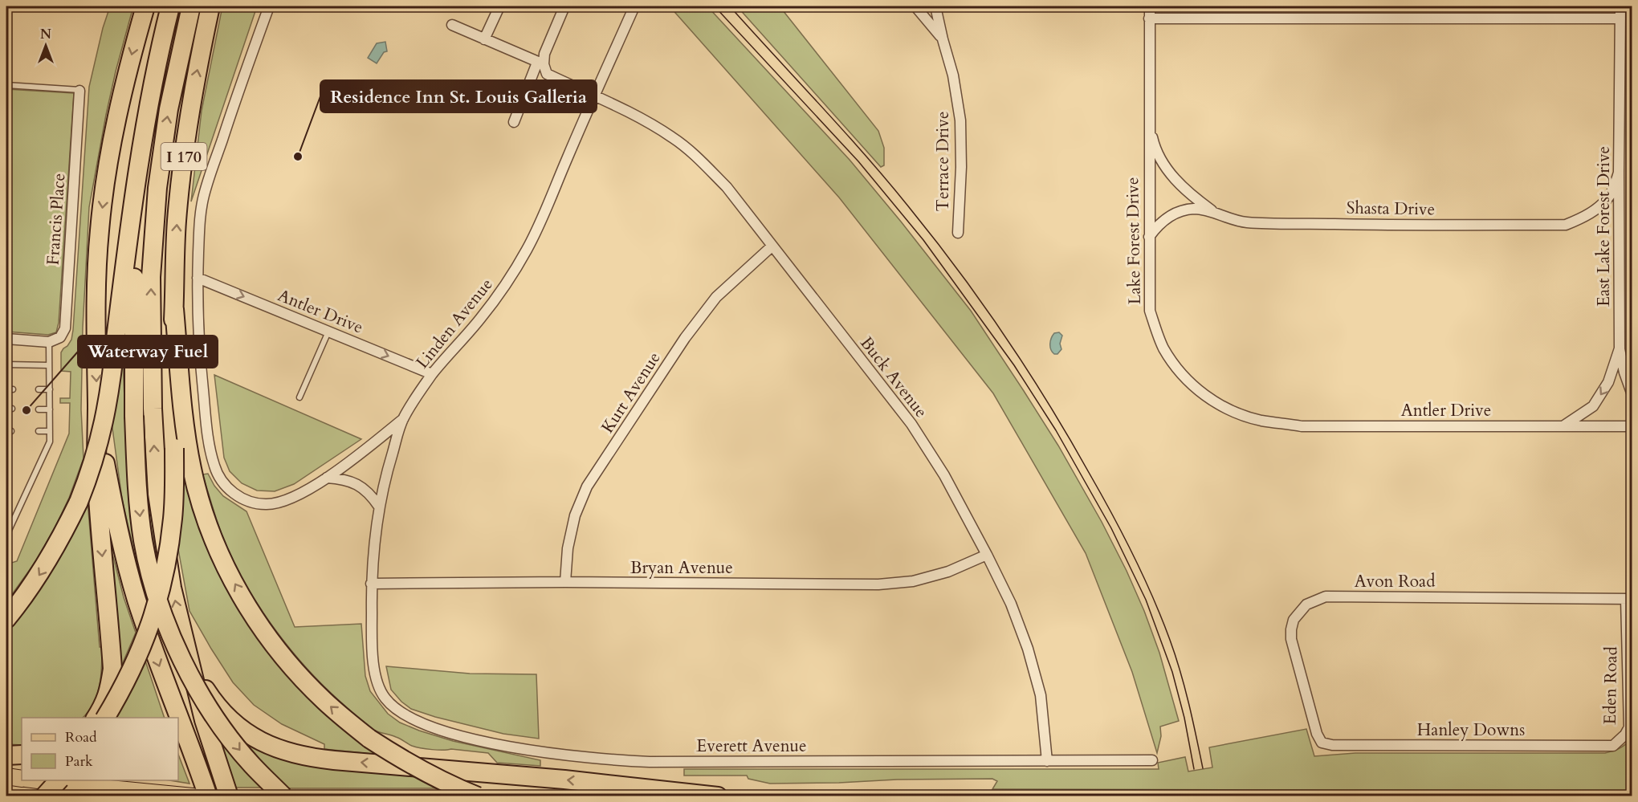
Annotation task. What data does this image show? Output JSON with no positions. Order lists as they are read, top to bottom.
{
  "streets": {
    "highway": ["I 170"],
    "street": [
      "Terrace Drive",
      "Shasta Drive",
      "Francis Place",
      "East Lake Forest Drive",
      "Lake Forest Drive",
      "Antler Drive",
      "Linden Avenue",
      "Buck Avenue",
      "Kurt Avenue",
      "Bryan Avenue",
      "Avon Road",
      "Eden Road",
      "Hanley Downs",
      "Everett Avenue"
    ]
  },
  "crossings": [
    ["Shasta Drive", "East Lake Forest Drive"],
    ["Shasta Drive", "Lake Forest Drive"],
    ["East Lake Forest Drive", "Antler Drive"],
    ["Lake Forest Drive", "Antler Drive"],
    ["Antler Drive", "Linden Avenue"],
    ["Linden Avenue", "Buck Avenue"],
    ["Linden Avenue", "Bryan Avenue"],
    ["Linden Avenue", "Everett Avenue"],
    ["Buck Avenue", "Kurt Avenue"],
    ["Buck Avenue", "Bryan Avenue"],
    ["Buck Avenue", "Everett Avenue"],
    ["Kurt Avenue", "Bryan Avenue"],
    ["Avon Road", "Eden Road"],
    ["Avon Road", "Hanley Downs"],
    ["Eden Road", "Hanley Downs"]
  ],
  "one_way": ["Antler Drive"],
  "places": ["Residence Inn St. Louis Galleria", "Waterway Fuel"],
  "legend": ["Road", "Park"],
  "north": "top"
}
